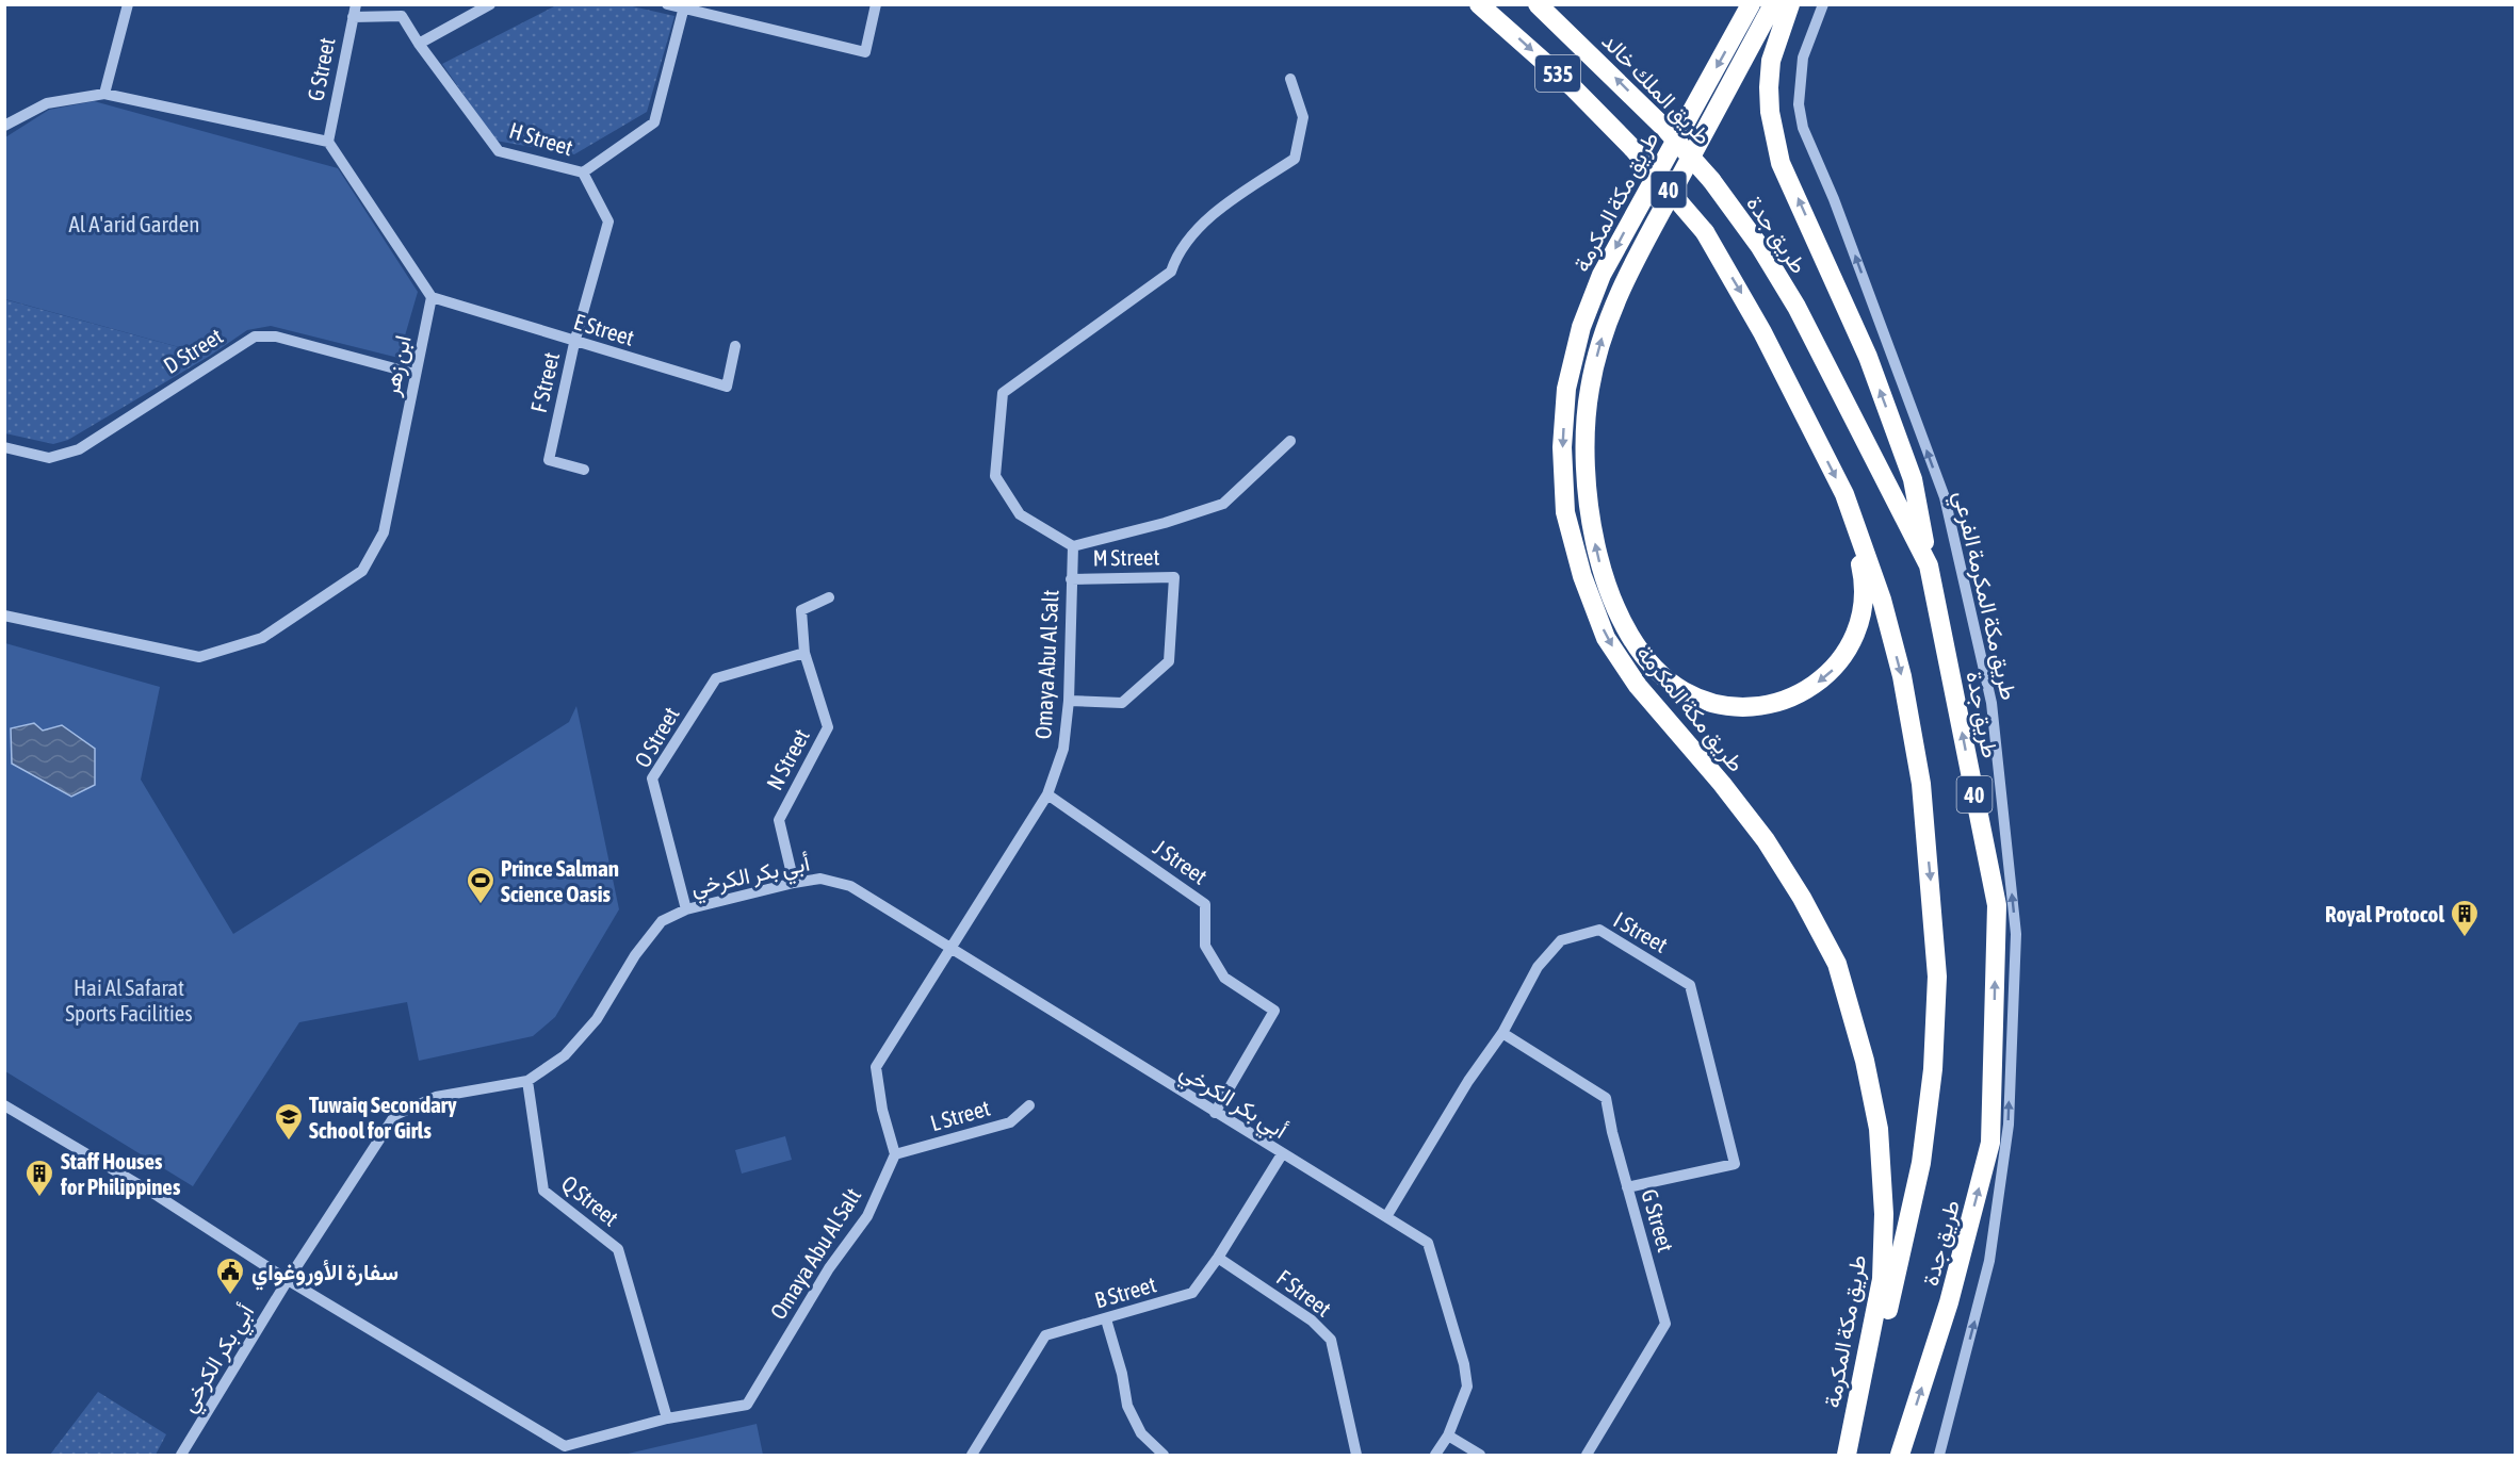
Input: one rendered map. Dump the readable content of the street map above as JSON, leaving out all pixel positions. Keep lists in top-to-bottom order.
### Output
{
  "streets": {
    "highway": [
      "535",
      "طريق الملك خالد",
      "40",
      "طريق مكة المكرمة",
      "طريق جدة"
    ],
    "street": [
      "G Street",
      "H Street",
      "E Street",
      "D Street",
      "ابن زهر",
      "F Street",
      "M Street",
      "طريق مكة المكرمة الفرعي",
      "Omaya Abu Al Salt",
      "O Street",
      "N Street",
      "J Street",
      "أبي بكر الكرخي",
      "I Street",
      "L Street",
      "Q Street",
      "B Street"
    ]
  },
  "crossings": [
    ["G Street", "H Street"],
    ["G Street", "I Street"],
    ["535", "طريق جدة"],
    ["طريق الملك خالد", "طريق جدة"],
    ["H Street", "F Street"],
    ["طريق مكة المكرمة", "طريق جدة"],
    ["E Street", "ابن زهر"],
    ["E Street", "F Street"],
    ["D Street", "ابن زهر"],
    ["F Street", "B Street"],
    ["M Street", "Omaya Abu Al Salt"],
    ["Omaya Abu Al Salt", "J Street"],
    ["Omaya Abu Al Salt", "أبي بكر الكرخي"],
    ["Omaya Abu Al Salt", "L Street"],
    ["Omaya Abu Al Salt", "Q Street"],
    ["O Street", "N Street"],
    ["O Street", "أبي بكر الكرخي"],
    ["N Street", "أبي بكر الكرخي"],
    ["J Street", "أبي بكر الكرخي"],
    ["أبي بكر الكرخي", "I Street"],
    ["أبي بكر الكرخي", "Q Street"],
    ["أبي بكر الكرخي", "B Street"]
  ],
  "one_way": ["طريق مكة المكرمة الفرعي"],
  "parks": ["Al A'arid Garden", "Hai Al Safarat Sports Facilities"],
  "places": {
    "sports": ["Prince Salman Science Oasis"],
    "building": ["Royal Protocol", "Staff Houses for Philippines"],
    "school or university": ["Tuwaiq Secondary School for Girls"],
    "public building": ["سفارة الأوروغواي"]
  }
}
